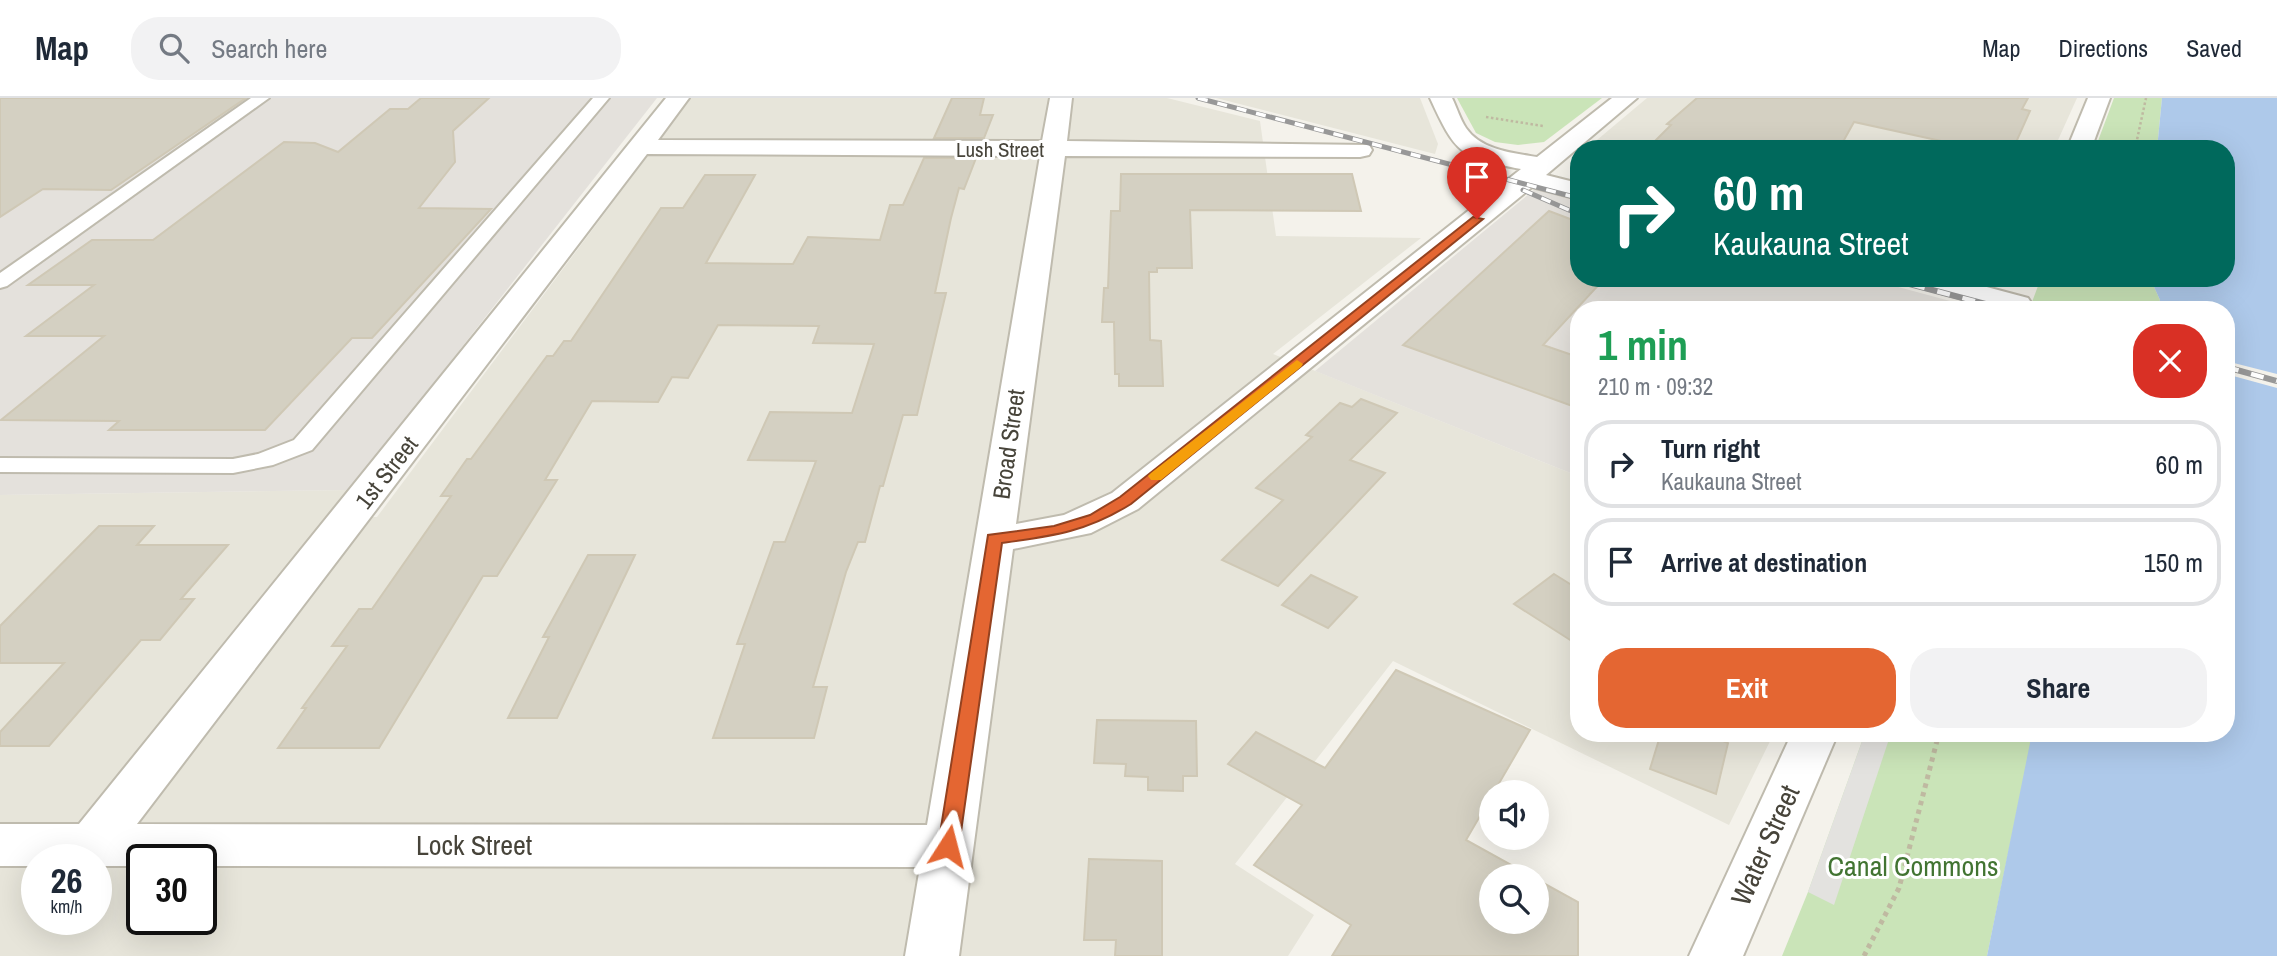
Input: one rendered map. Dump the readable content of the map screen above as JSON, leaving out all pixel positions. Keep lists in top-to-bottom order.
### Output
{
  "streets": {
    "street": [
      "Lush Street",
      "Broad Street",
      "1st Street",
      "Lock Street",
      "Water Street"
    ]
  },
  "crossings": [
    ["Lush Street", "Broad Street"],
    ["Lush Street", "1st Street"],
    ["Broad Street", "Lock Street"]
  ],
  "parks": ["Canal Commons"],
  "page": {
    "header": "Map",
    "search": "Search here",
    "nav": ["Map", "Directions", "Saved"],
    "turn": ["60 m", "Kaukauna Street"],
    "heading": ["1 min", "210 m · 09:32"],
    "list": [
      {
        "name": "Turn right",
        "note": "Kaukauna Street",
        "value": "60 m"
      },
      {
        "name": "Arrive at destination",
        "value": "150 m"
      }
    ],
    "buttons": ["Exit", "Share"],
    "speed": "26 km/h",
    "limit": "30"
  }
}
